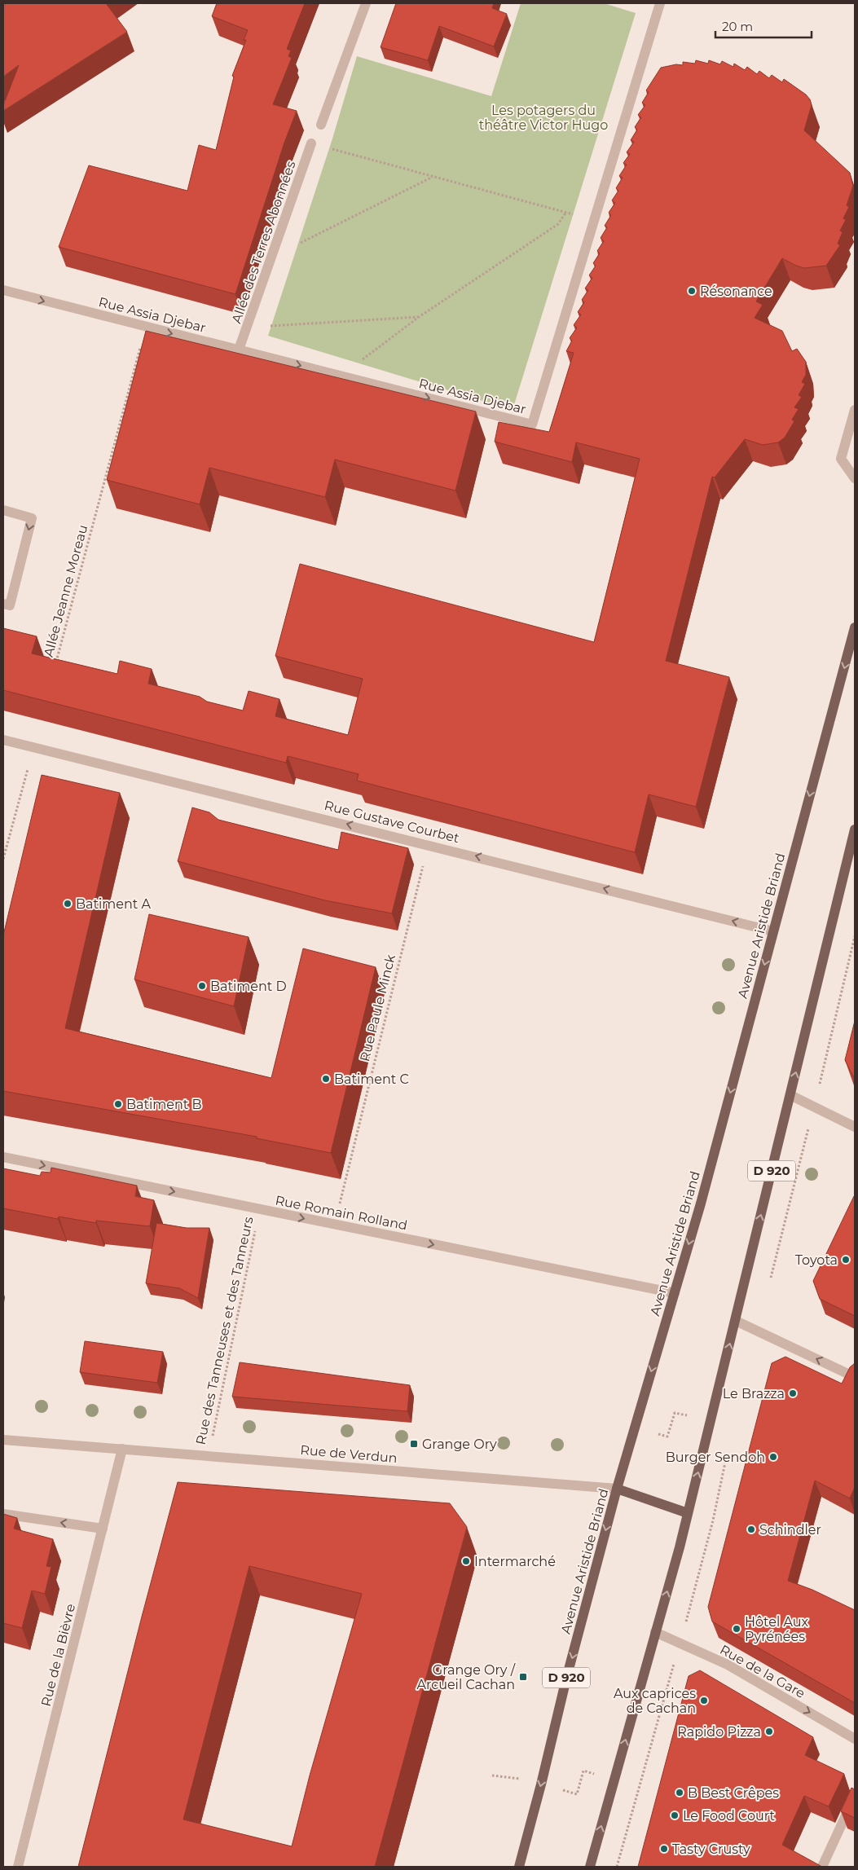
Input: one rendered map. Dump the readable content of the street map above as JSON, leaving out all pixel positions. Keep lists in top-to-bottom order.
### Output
{
  "streets": {
    "main road": ["Avenue Aristide Briand", "D 920", "Rue de Verdun"],
    "street": [
      "Allée des Terres Abonnées",
      "Rue Assia Djebar",
      "Rue Gustave Courbet",
      "Rue Romain Rolland",
      "Rue de la Bièvre",
      "Rue de la Gare"
    ],
    "path": ["Allée Jeanne Moreau", "Rue Paule Minck", "Rue des Tanneuses et des Tanneurs"]
  },
  "crossings": [
    ["Allée des Terres Abonnées", "Rue Assia Djebar"],
    ["Rue Assia Djebar", "Allée Jeanne Moreau"],
    ["Rue Gustave Courbet", "Avenue Aristide Briand"],
    ["Rue Gustave Courbet", "Rue Paule Minck"],
    ["Avenue Aristide Briand", "Rue Romain Rolland"],
    ["Avenue Aristide Briand", "Rue de Verdun"],
    ["Rue Paule Minck", "Rue Romain Rolland"],
    ["D 920", "Rue de Verdun"],
    ["D 920", "Rue de la Gare"],
    ["Rue Romain Rolland", "Rue des Tanneuses et des Tanneurs"],
    ["Rue des Tanneuses et des Tanneurs", "Rue de Verdun"],
    ["Rue de Verdun", "Rue de la Bièvre"]
  ],
  "one_way": ["Rue Gustave Courbet", "Rue Romain Rolland", "Rue de la Gare"],
  "parks": ["Les potagers du théâtre Victor Hugo"],
  "places": {
    "other": [
      "Résonance",
      "Batiment A",
      "Batiment D",
      "Batiment C",
      "Batiment B",
      "Toyota",
      "Le Brazza",
      "Burger Sendoh",
      "Schindler",
      "Intermarché",
      "Hôtel Aux Pyrénées",
      "Aux caprices de Cachan",
      "Rapido Pizza",
      "B Best Crêpes",
      "Le Food Court",
      "Tasty Crusty"
    ],
    "transit": ["Grange Ory", "Grange Ory / Arcueil Cachan"]
  },
  "scale_bar": "20 m"
}
